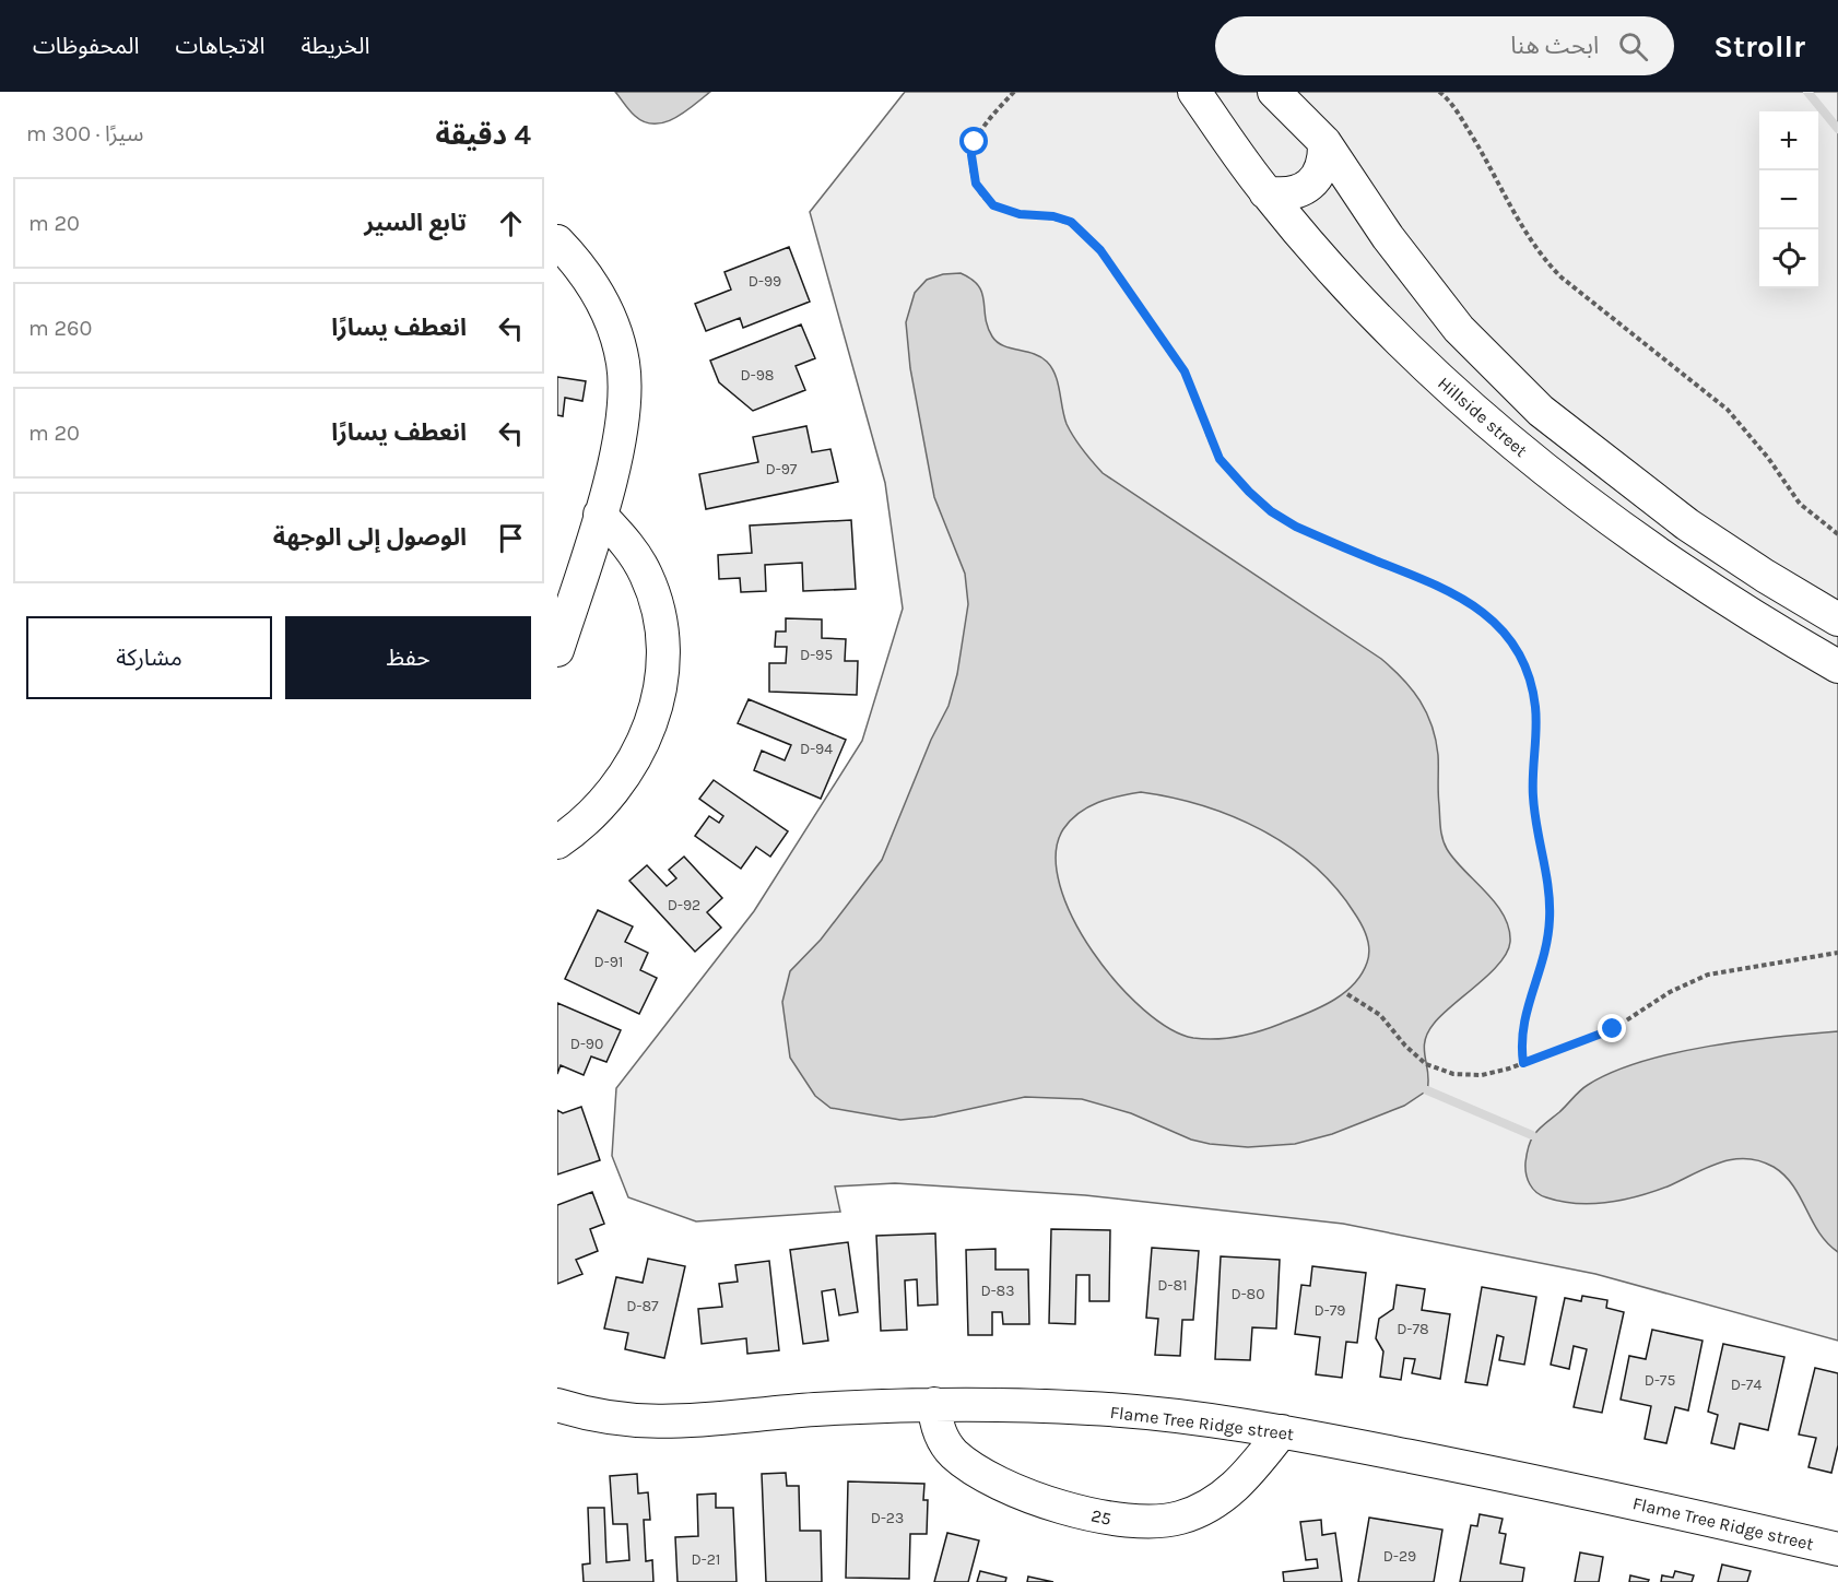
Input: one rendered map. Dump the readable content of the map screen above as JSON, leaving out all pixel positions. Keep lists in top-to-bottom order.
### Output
{
  "streets": {
    "street": ["Hillside street", "Flame Tree Ridge street", "25"]
  },
  "crossings": [
    ["Flame Tree Ridge street", "25"]
  ],
  "house_numbers": [
    "D-99",
    "D-98",
    "D-97",
    "D-95",
    "D-94",
    "D-92",
    "D-91",
    "D-90",
    "D-81",
    "D-83",
    "D-80",
    "D-87",
    "D-79",
    "D-78",
    "D-75",
    "D-74",
    "D-23",
    "D-29",
    "D-21"
  ],
  "page": {
    "header": "Strollr",
    "search": "ابحث هنا",
    "nav": ["الخريطة", "الاتجاهات", "المحفوظات"],
    "heading": ["4 دقيقة", "سيرًا · 300 m"],
    "map_buttons": ["+", "−"],
    "list": [
      ["تابع السير", "20 m"],
      ["انعطف يسارًا", "260 m"],
      ["انعطف يسارًا", "20 m"],
      "الوصول إلى الوجهة"
    ],
    "buttons": ["حفظ", "مشاركة"]
  }
}
